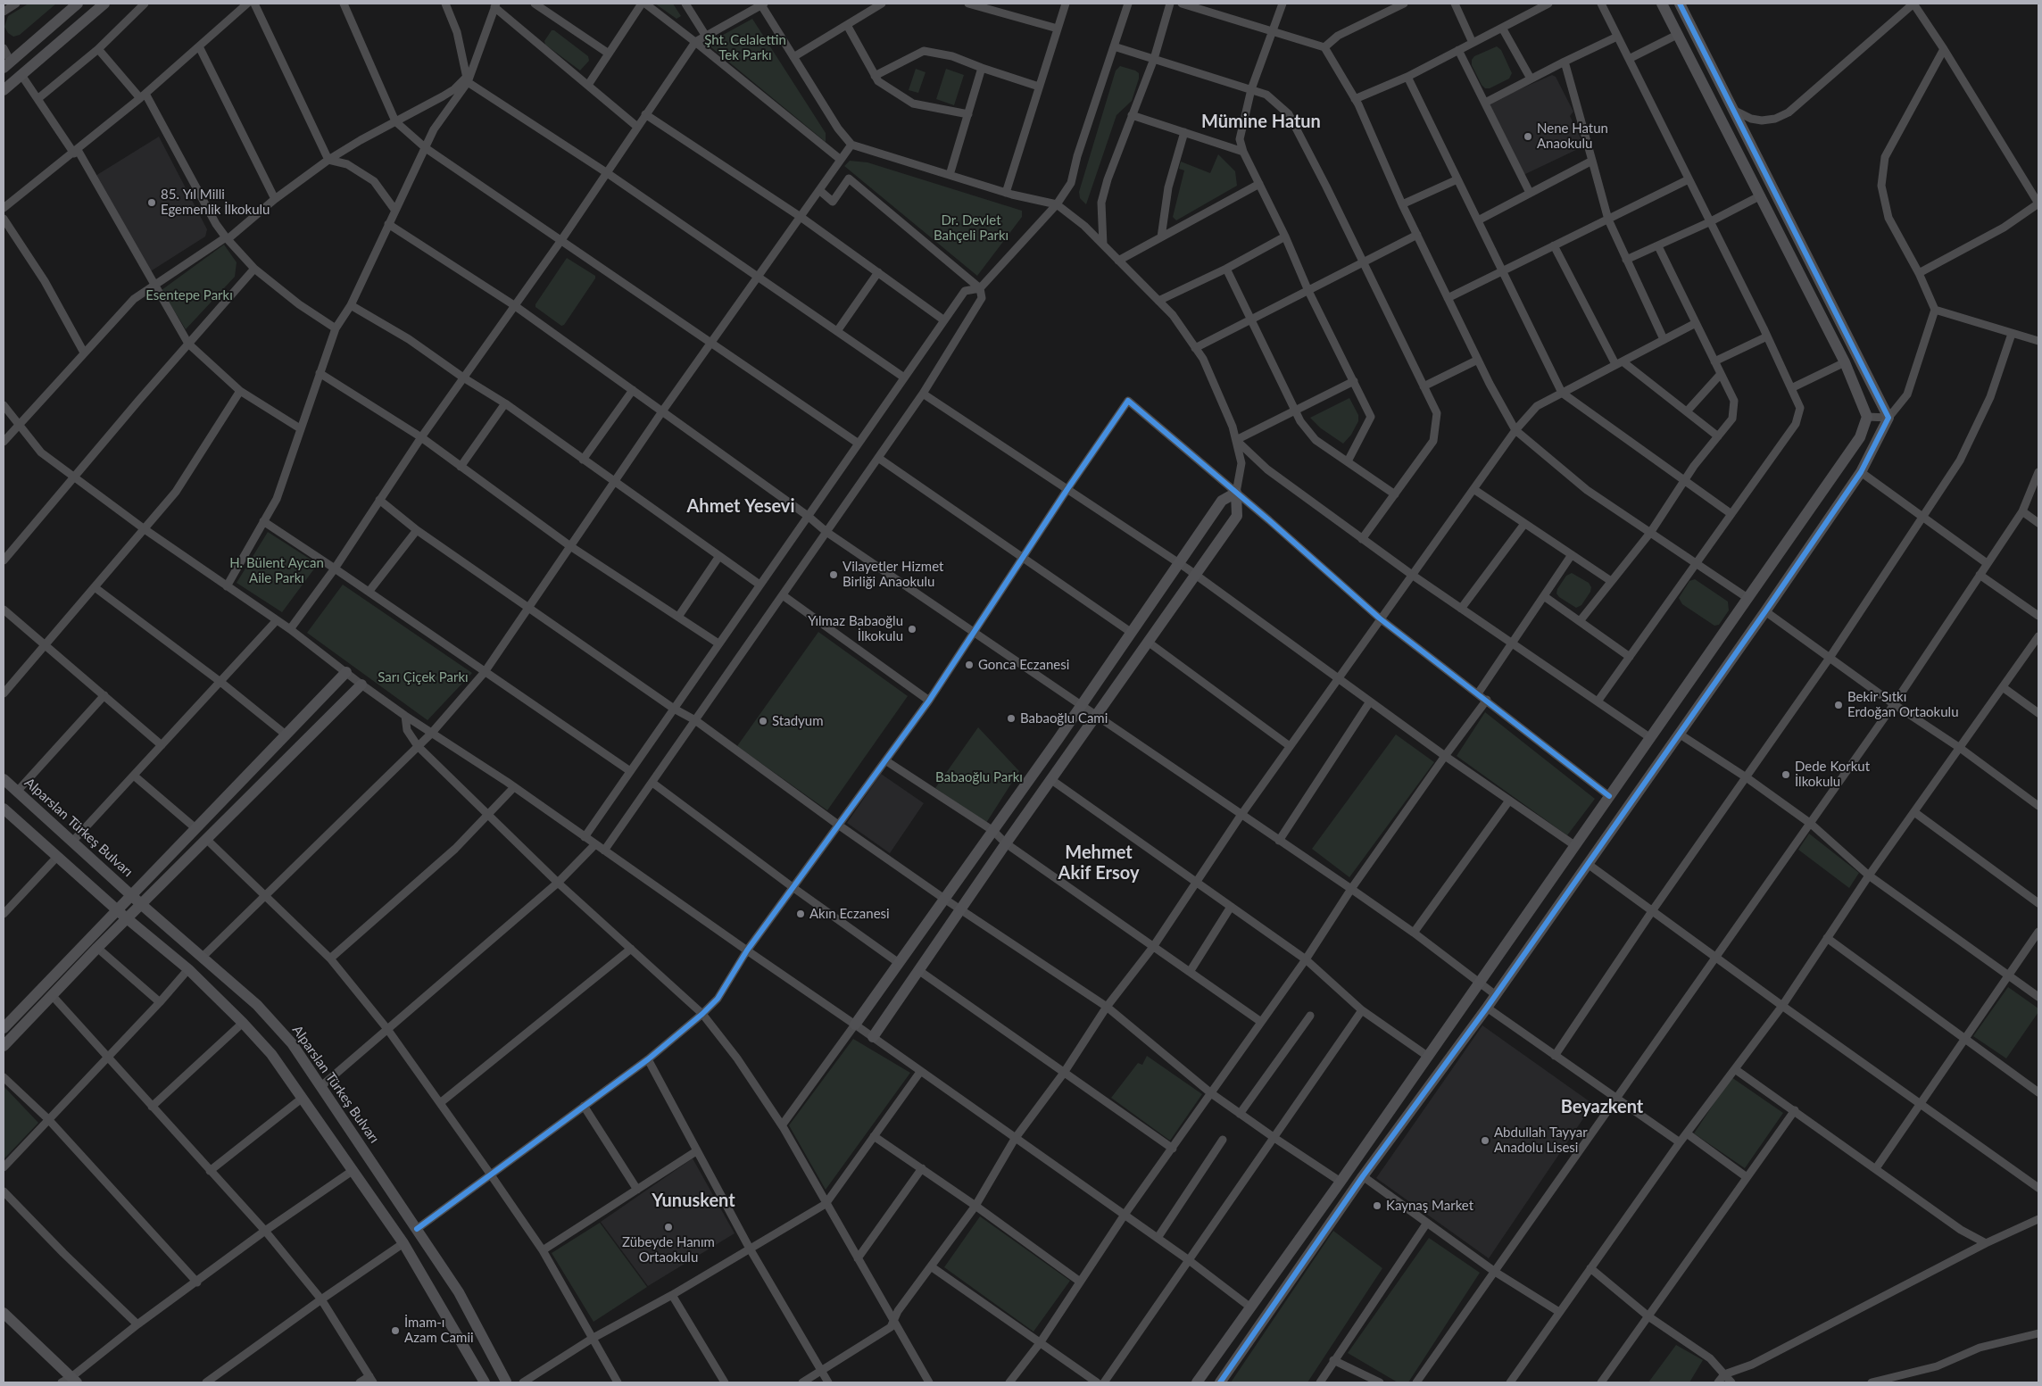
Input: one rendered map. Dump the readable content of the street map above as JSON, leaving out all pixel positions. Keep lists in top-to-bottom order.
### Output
{
  "streets": {
    "street": ["Alparslan Türkeş Bulvarı"]
  },
  "districts": [
    "Mümine Hatun",
    "Ahmet Yesevi",
    "Mehmet Akif Ersoy",
    "Beyazkent",
    "Yunuskent"
  ],
  "parks": [
    "Şht. Celalettin Tek Parkı",
    "Dr. Devlet Bahçeli Parkı",
    "Esentepe Parkı",
    "H. Bülent Aycan Aile Parkı",
    "Sarı Çiçek Parkı",
    "Babaoğlu Parkı"
  ],
  "places": [
    "Nene Hatun Anaokulu",
    "85. Yıl Milli Egemenlik İlkokulu",
    "Vilayetler Hizmet Birliği Anaokulu",
    "Yılmaz Babaoğlu İlkokulu",
    "Gonca Eczanesi",
    "Bekir Sıtkı Erdoğan Ortaokulu",
    "Babaoğlu Cami",
    "Stadyum",
    "Dede Korkut İlkokulu",
    "Akın Eczanesi",
    "Abdullah Tayyar Anadolu Lisesi",
    "Kaynaş Market",
    "Zübeyde Hanım Ortaokulu",
    "İmam-ı Azam Camii"
  ]
}
